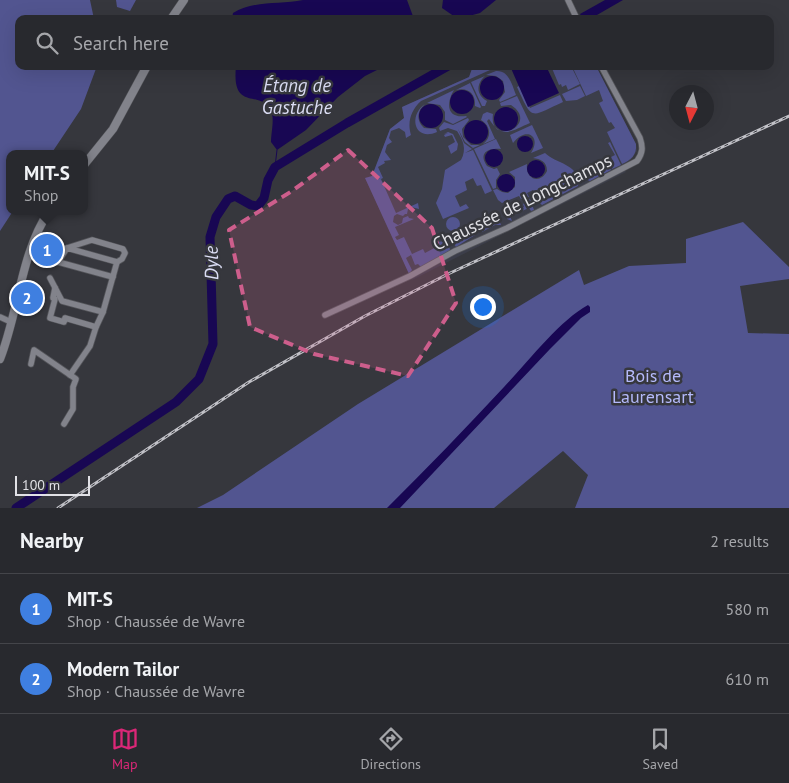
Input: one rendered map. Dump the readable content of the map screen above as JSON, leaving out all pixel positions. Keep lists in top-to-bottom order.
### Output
{
  "streets": {
    "street": ["Chaussée de Longchamps"]
  },
  "water": ["Étang de Gastuche", "Dyle"],
  "parks": ["Bois de Laurensart"],
  "scale_bar": "100 m",
  "north": "bottom",
  "page": {
    "search": "Search here",
    "popup": ["MIT-S", "Shop"],
    "pins": ["1", "2"],
    "scale": "100 m",
    "heading": ["Nearby", "2 results"],
    "list": [
      {
        "mark": "1",
        "name": "MIT-S",
        "note": "Shop · Chaussée de Wavre",
        "value": "580 m"
      },
      {
        "mark": "2",
        "name": "Modern Tailor",
        "note": "Shop · Chaussée de Wavre",
        "value": "610 m"
      }
    ],
    "nav": ["Map", "Directions", "Saved"]
  }
}
